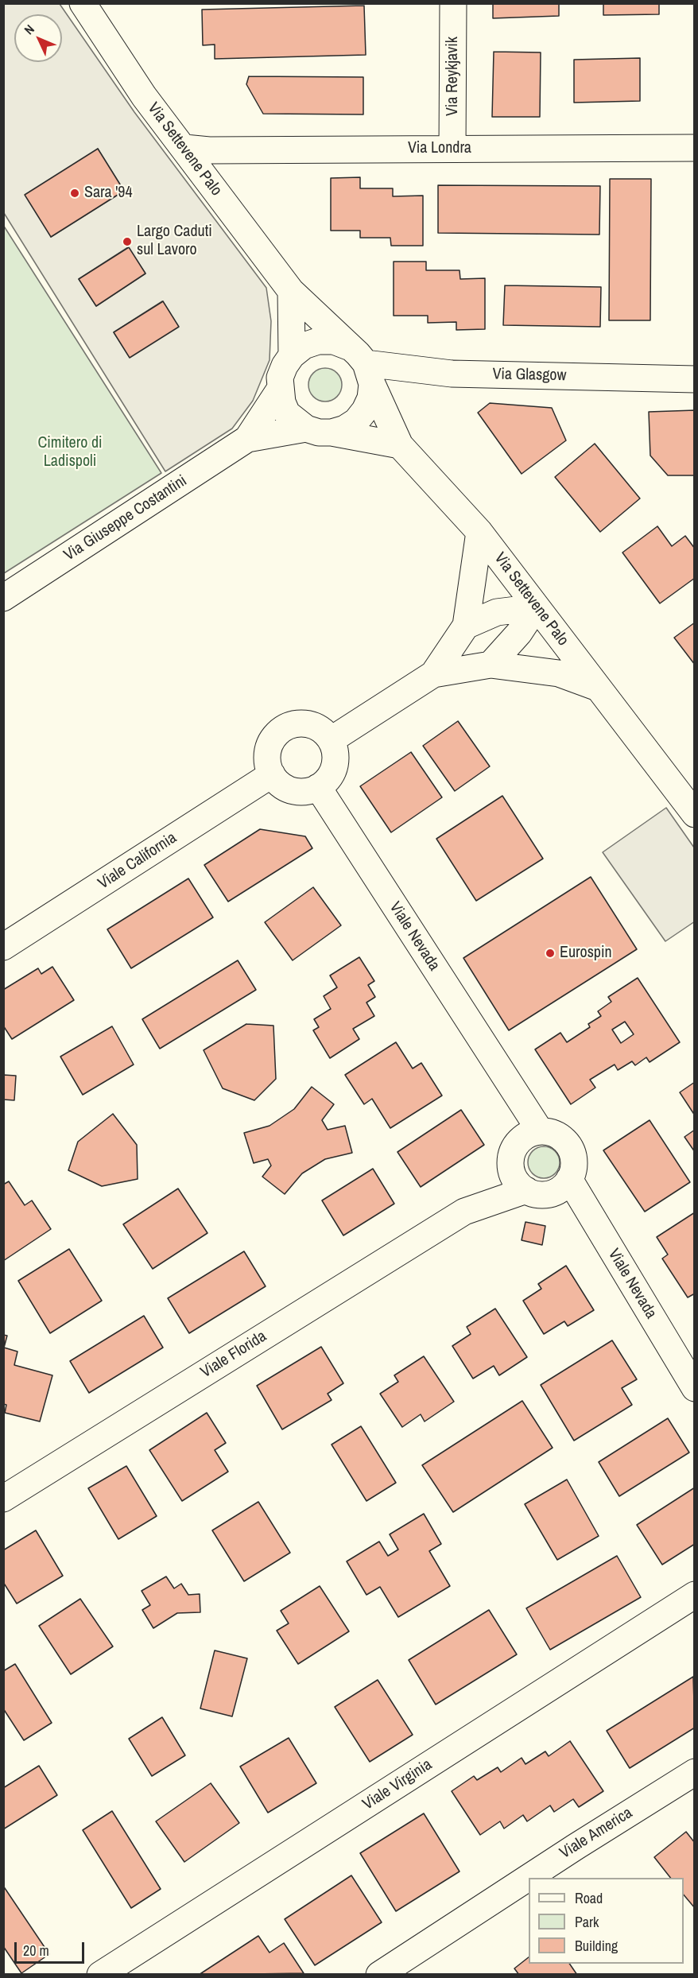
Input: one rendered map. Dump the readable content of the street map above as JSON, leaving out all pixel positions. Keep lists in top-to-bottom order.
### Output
{
  "streets": {
    "street": [
      "Via Reykjavik",
      "Via Londra",
      "Via Settevene Palo",
      "Via Glasgow",
      "Via Giuseppe Costantini",
      "Viale California",
      "Viale Nevada",
      "Viale Florida",
      "Viale Virginia",
      "Viale America"
    ]
  },
  "crossings": [
    ["Via Reykjavik", "Via Londra"],
    ["Via Londra", "Via Settevene Palo"],
    ["Via Settevene Palo", "Via Glasgow"],
    ["Viale California", "Viale Nevada"],
    ["Viale Nevada", "Viale Florida"]
  ],
  "parks": ["Cimitero di Ladispoli"],
  "places": ["Sara '94", "Largo Caduti sul Lavoro", "Eurospin"],
  "legend": ["Road", "Park", "Building"],
  "scale_bar": "20 m",
  "north": "top left"
}
